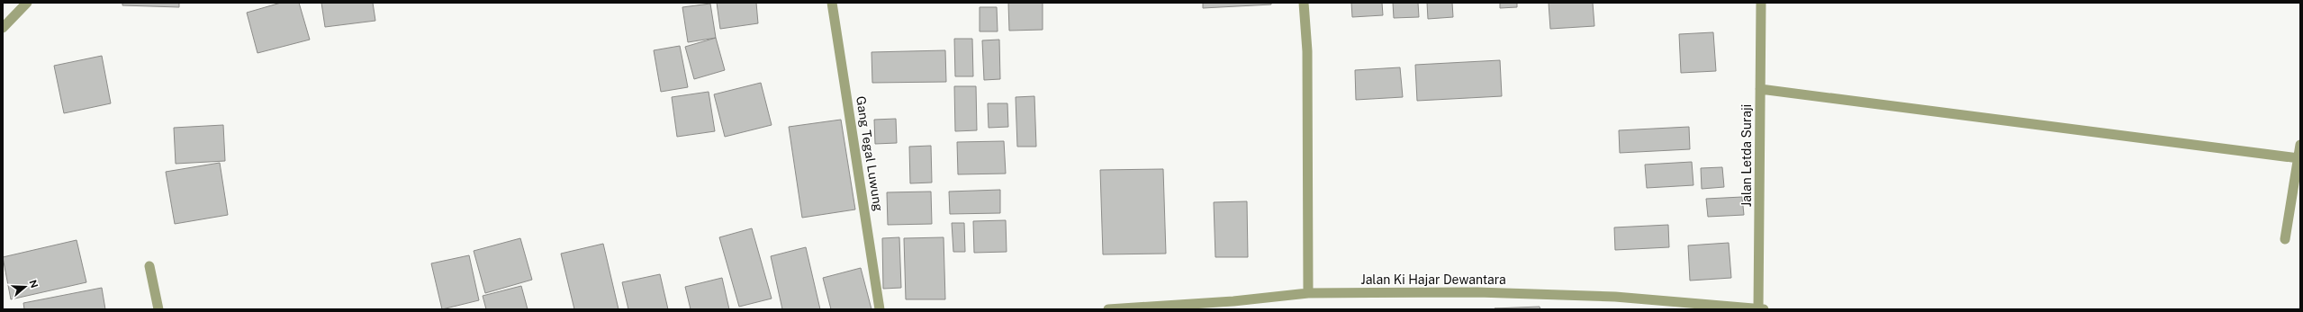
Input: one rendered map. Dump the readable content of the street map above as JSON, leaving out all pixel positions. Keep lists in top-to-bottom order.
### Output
{
  "streets": {
    "street": ["Gang Tegal Luwung", "Jalan Letda Suraji", "Jalan Ki Hajar Dewantara"]
  },
  "crossings": [
    ["Jalan Letda Suraji", "Jalan Ki Hajar Dewantara"]
  ],
  "north": "right"
}
